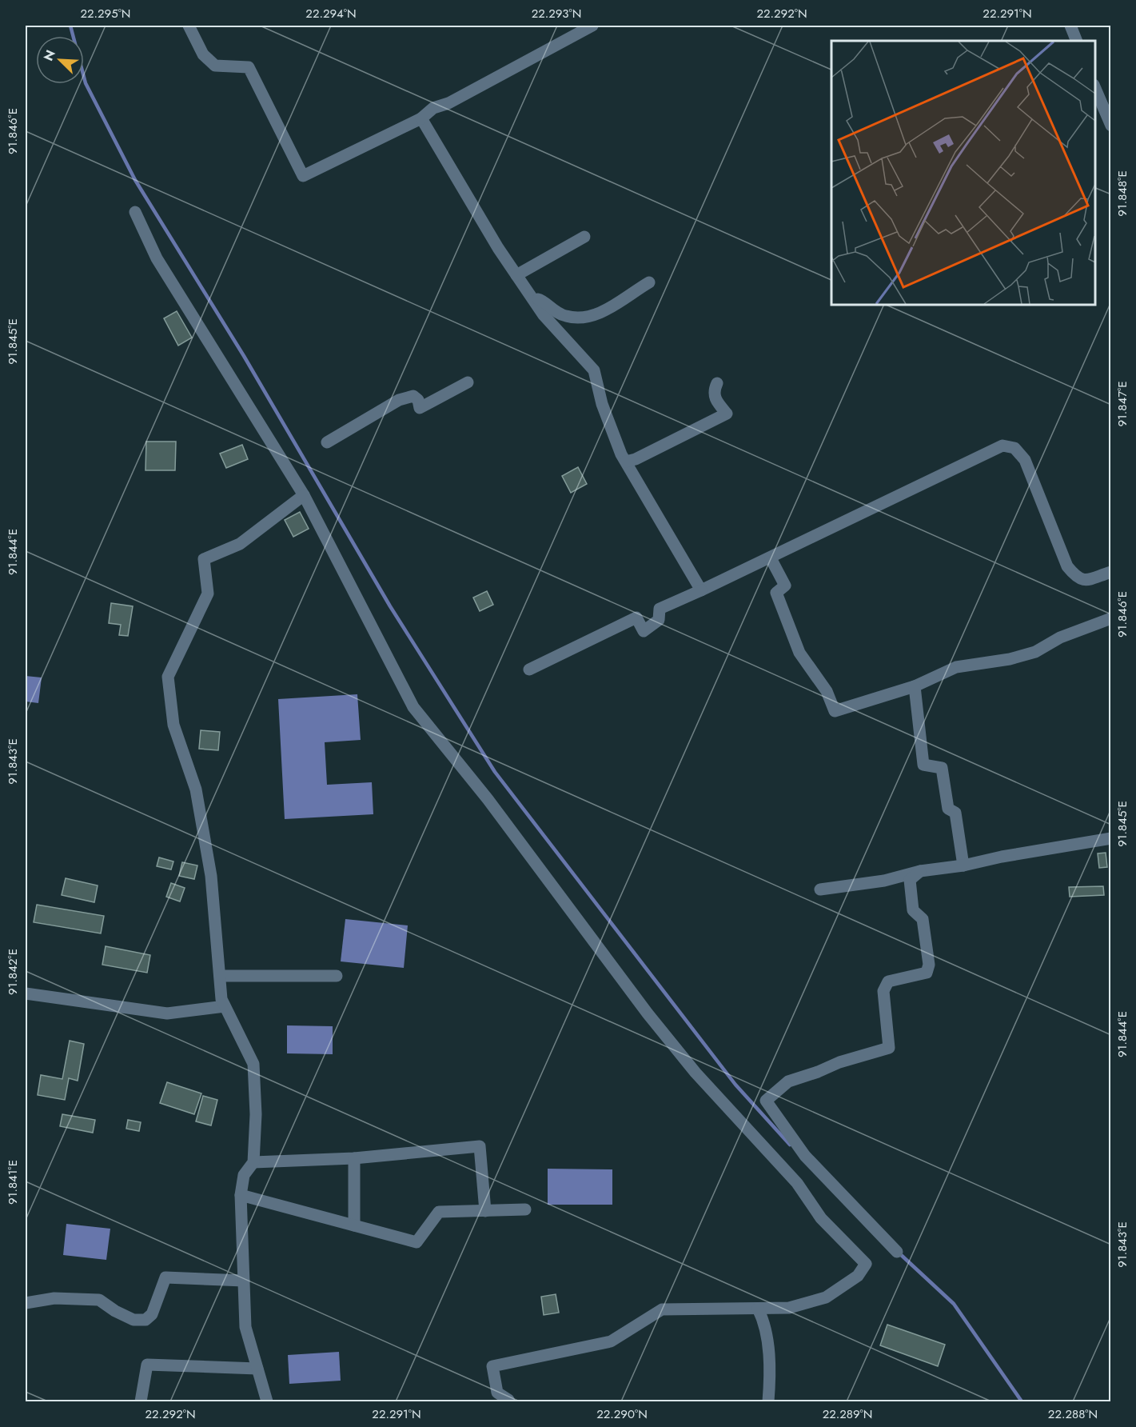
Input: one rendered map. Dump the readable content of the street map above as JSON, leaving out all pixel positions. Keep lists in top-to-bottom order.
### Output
{
  "north": "top left",
  "coordinates": [
    "22.295°N",
    "22.294°N",
    "22.293°N",
    "22.292°N",
    "22.291°N",
    "91.846°E",
    "91.848°E",
    "91.845°E",
    "91.847°E",
    "91.844°E",
    "91.843°E",
    "91.842°E",
    "91.841°E",
    "22.290°N",
    "22.289°N",
    "22.288°N"
  ]
}
